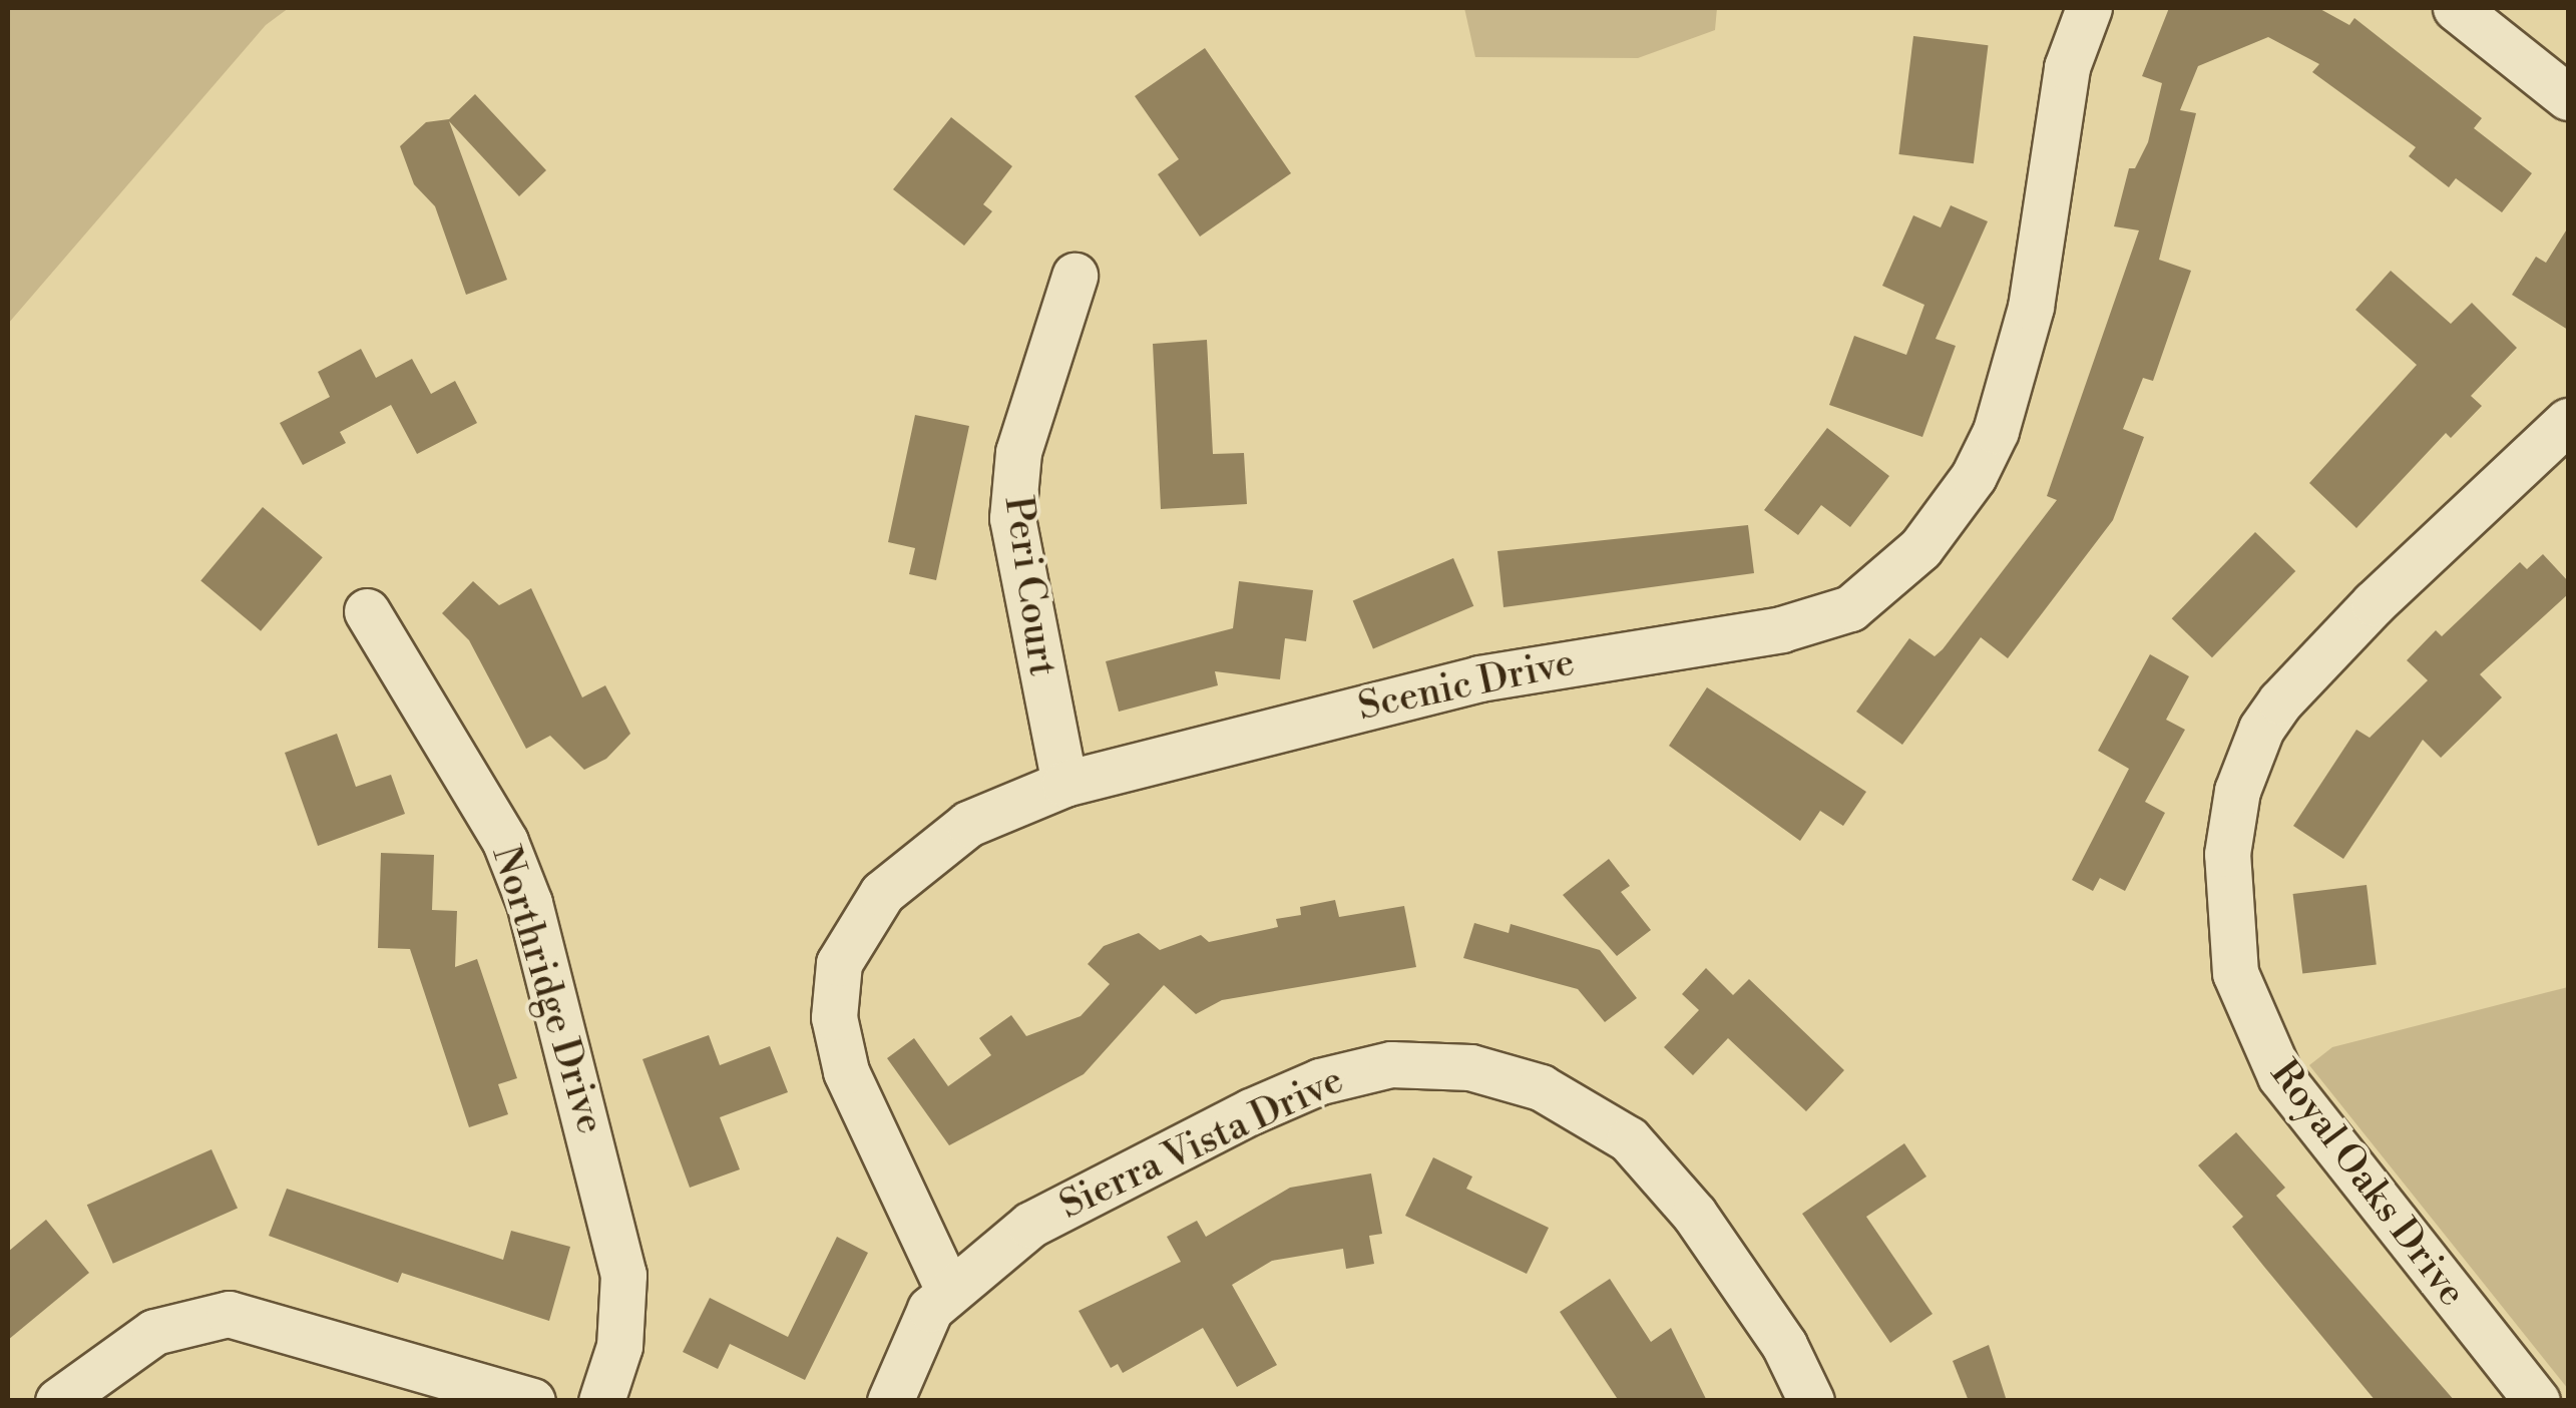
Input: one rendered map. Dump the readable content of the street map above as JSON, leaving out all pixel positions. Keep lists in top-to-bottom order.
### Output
{
  "streets": {
    "street": [
      "Peri Court",
      "Scenic Drive",
      "Northridge Drive",
      "Sierra Vista Drive",
      "Royal Oaks Drive"
    ]
  },
  "crossings": [
    ["Peri Court", "Scenic Drive"],
    ["Scenic Drive", "Sierra Vista Drive"]
  ]
}
